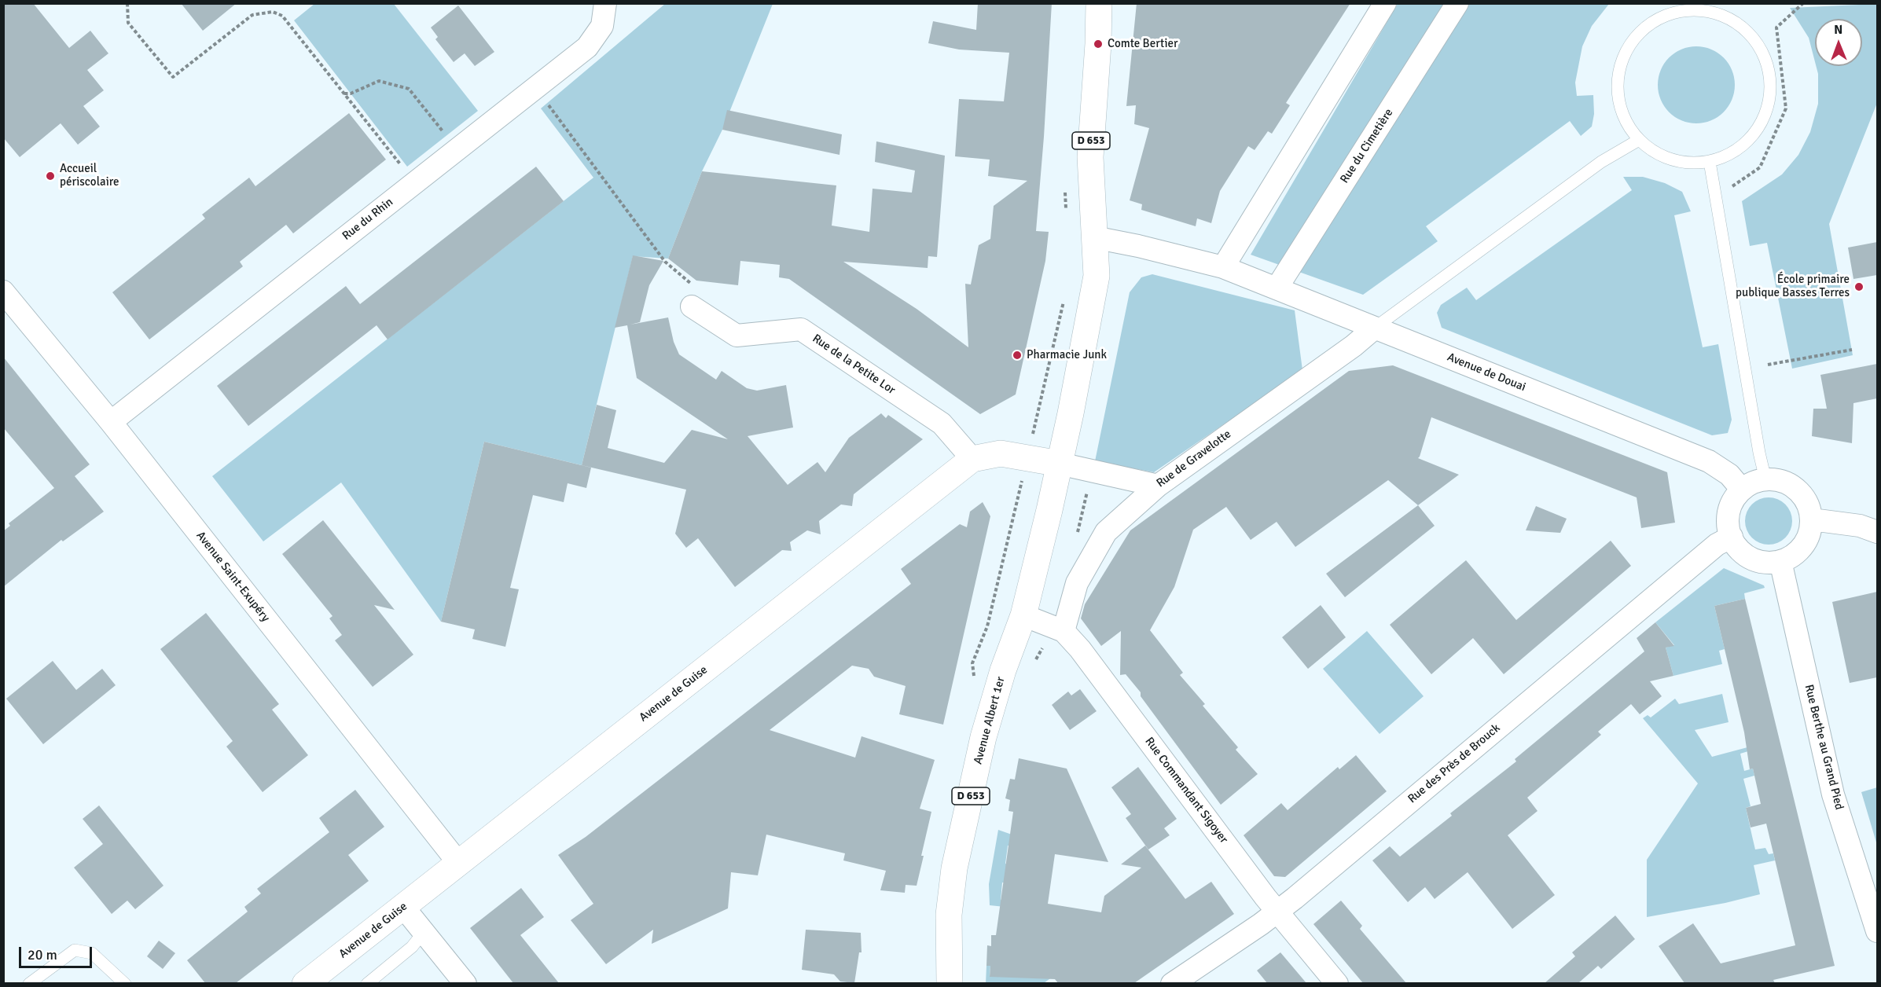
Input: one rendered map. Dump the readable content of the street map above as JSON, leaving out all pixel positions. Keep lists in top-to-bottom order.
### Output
{
  "streets": {
    "main road": ["D 653", "Avenue de Guise", "Avenue Albert 1er"],
    "street": [
      "Rue du Cimetière",
      "Rue du Rhin",
      "Rue de la Petite Lor",
      "Avenue de Douai",
      "Rue de Gravelotte",
      "Avenue Saint-Exupéry",
      "Rue Berthe au Grand Pied",
      "Rue des Près de Brouck",
      "Rue Commandant Sigoyer"
    ]
  },
  "crossings": [
    ["D 653", "Avenue de Douai"],
    ["D 653", "Avenue de Guise"],
    ["D 653", "Avenue Albert 1er"],
    ["Rue du Cimetière", "Avenue de Douai"],
    ["Rue du Rhin", "Avenue Saint-Exupéry"],
    ["Rue de la Petite Lor", "Avenue de Guise"],
    ["Avenue de Douai", "Rue de Gravelotte"],
    ["Avenue de Douai", "Rue Berthe au Grand Pied"],
    ["Avenue de Douai", "Rue des Près de Brouck"],
    ["Rue de Gravelotte", "Rue Commandant Sigoyer"],
    ["Avenue Saint-Exupéry", "Avenue de Guise"],
    ["Avenue de Guise", "Avenue Albert 1er"],
    ["Avenue Albert 1er", "Rue Commandant Sigoyer"],
    ["Rue Berthe au Grand Pied", "Rue des Près de Brouck"],
    ["Rue des Près de Brouck", "Rue Commandant Sigoyer"]
  ],
  "places": [
    "Comte Bertier",
    "Accueil périscolaire",
    "École primaire publique Basses Terres",
    "Pharmacie Junk"
  ],
  "scale_bar": "20 m",
  "north": "top"
}
